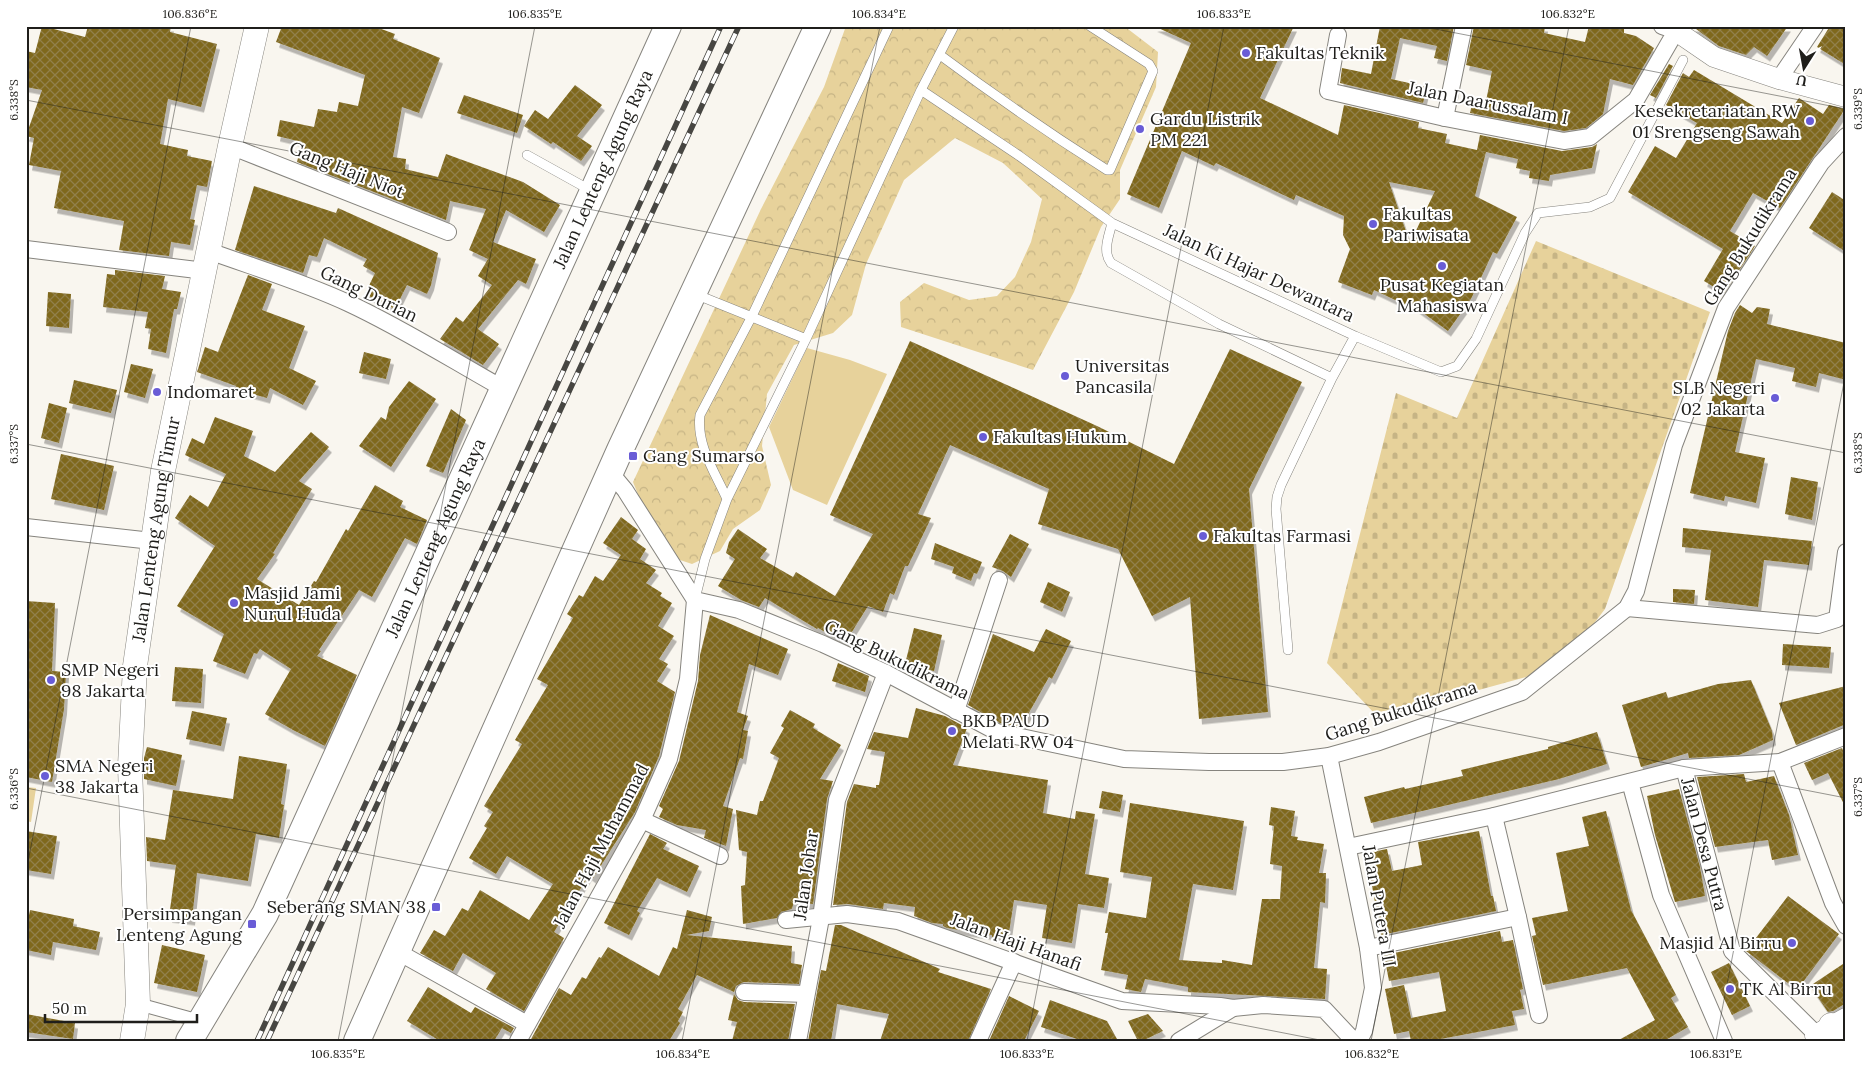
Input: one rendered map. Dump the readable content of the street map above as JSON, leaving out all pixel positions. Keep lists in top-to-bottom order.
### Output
{
  "streets": {
    "main road": ["Jalan Lenteng Agung Raya", "Jalan Lenteng Agung Timur"],
    "street": [
      "Jalan Daarussalam I",
      "Gang Haji Niot",
      "Gang Bukudikrama",
      "Gang Durian",
      "Jalan Desa Putra",
      "Jalan Haji Muhammad",
      "Jalan Johar",
      "Jalan Putera III",
      "Jalan Haji Hanafi"
    ],
    "lane": ["Jalan Ki Hajar Dewantara"]
  },
  "crossings": [
    ["Jalan Lenteng Agung Raya", "Gang Durian"],
    ["Gang Haji Niot", "Jalan Lenteng Agung Timur"],
    ["Gang Bukudikrama", "Jalan Haji Muhammad"],
    ["Gang Bukudikrama", "Jalan Johar"],
    ["Gang Bukudikrama", "Jalan Putera III"],
    ["Gang Durian", "Jalan Lenteng Agung Timur"],
    ["Jalan Desa Putra", "Jalan Putera III"],
    ["Jalan Johar", "Jalan Haji Hanafi"]
  ],
  "places": {
    "other": [
      "Fakultas Teknik",
      "Kesekretariatan RW 01 Srengseng Sawah",
      "Gardu Listrik PM 221",
      "Fakultas Pariwisata",
      "Pusat Kegiatan Mahasiswa",
      "Universitas Pancasila",
      "Indomaret",
      "SLB Negeri 02 Jakarta",
      "Fakultas Hukum",
      "Fakultas Farmasi",
      "Masjid Jami Nurul Huda",
      "SMP Negeri 98 Jakarta",
      "BKB PAUD Melati RW 04",
      "SMA Negeri 38 Jakarta",
      "Masjid Al Birru",
      "TK Al Birru"
    ],
    "transit": ["Gang Sumarso", "Seberang SMAN 38", "Persimpangan Lenteng Agung"]
  },
  "scale_bar": "50 m",
  "north": "bottom",
  "coordinates": [
    "106.836°E",
    "106.835°E",
    "106.834°E",
    "106.833°E",
    "106.832°E",
    "6.338°S",
    "6.339°S",
    "6.337°S",
    "6.336°S",
    "106.831°E"
  ]
}
